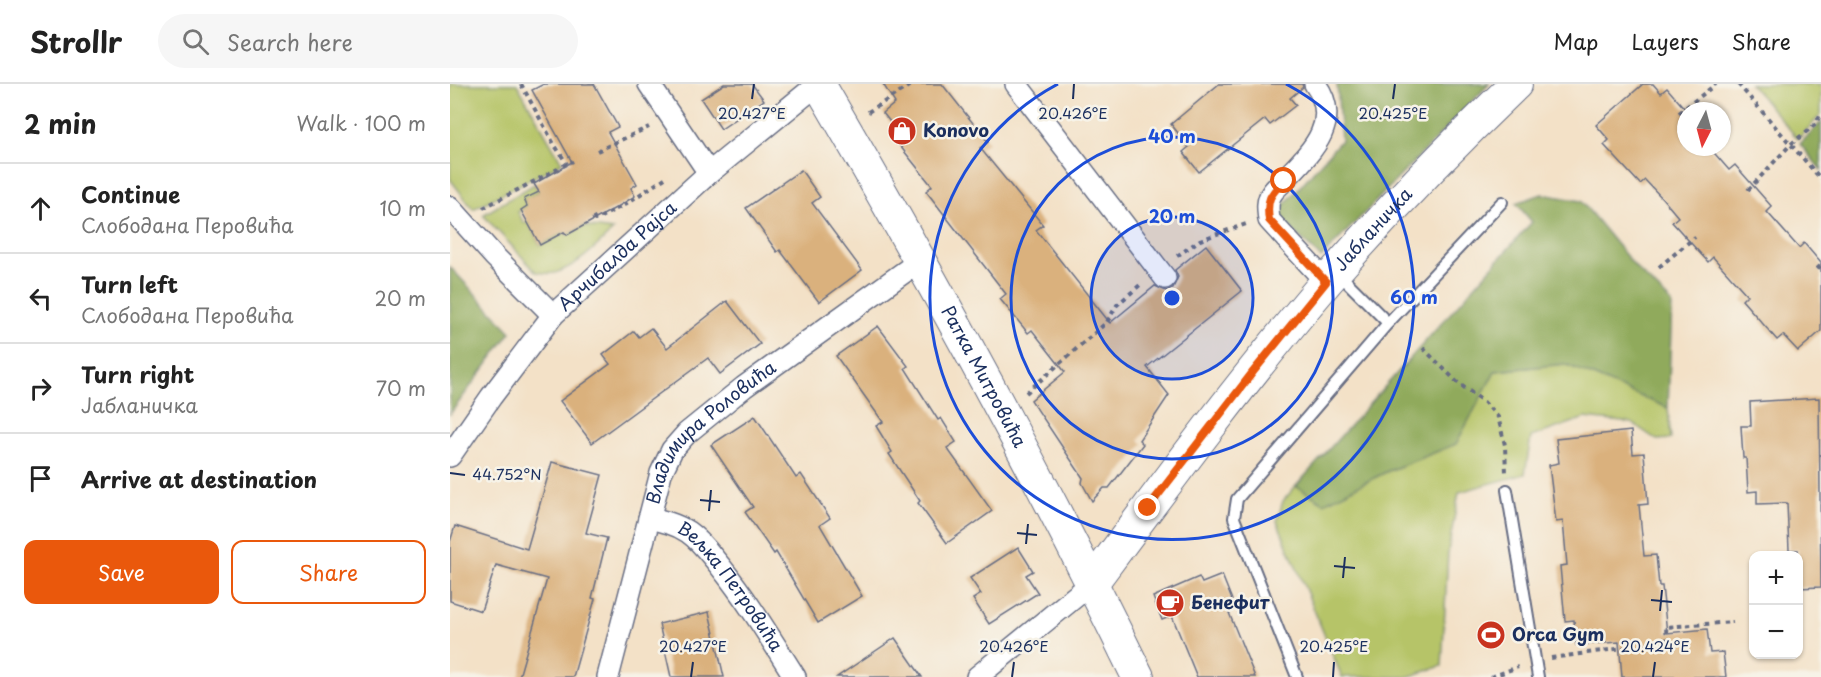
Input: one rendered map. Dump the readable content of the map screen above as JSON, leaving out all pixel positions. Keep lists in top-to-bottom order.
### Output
{
  "streets": {
    "main road": ["Јабланичка", "Ратка Митровића"],
    "street": ["Арчибалда Рајса", "Владимира Роловића", "Вељка Петровића"]
  },
  "crossings": [
    ["Јабланичка", "Ратка Митровића"],
    ["Арчибалда Рајса", "Ратка Митровића"],
    ["Ратка Митровића", "Владимира Роловића"],
    ["Владимира Роловића", "Вељка Петровића"]
  ],
  "places": {
    "shop": ["Konovo"],
    "cafe": ["Бенефит"],
    "sports": ["Orca Gym"]
  },
  "north": "bottom",
  "page": {
    "header": "Strollr",
    "search": "Search here",
    "nav": ["Map", "Layers", "Share"],
    "heading": ["2 min", "Walk · 100 m"],
    "list": [
      ["Continue", "Слободана Перовића", "10 m"],
      ["Turn left", "Слободана Перовића", "20 m"],
      ["Turn right", "Јабланичка", "70 m"],
      "Arrive at destination"
    ],
    "buttons": ["Save", "Share"],
    "map_buttons": ["+", "−"]
  },
  "coordinates": [
    "20.427°E",
    "20.426°E",
    "20.425°E",
    "44.752°N",
    "20.424°E"
  ],
  "rings": ["40 m", "20 m", "60 m"]
}
